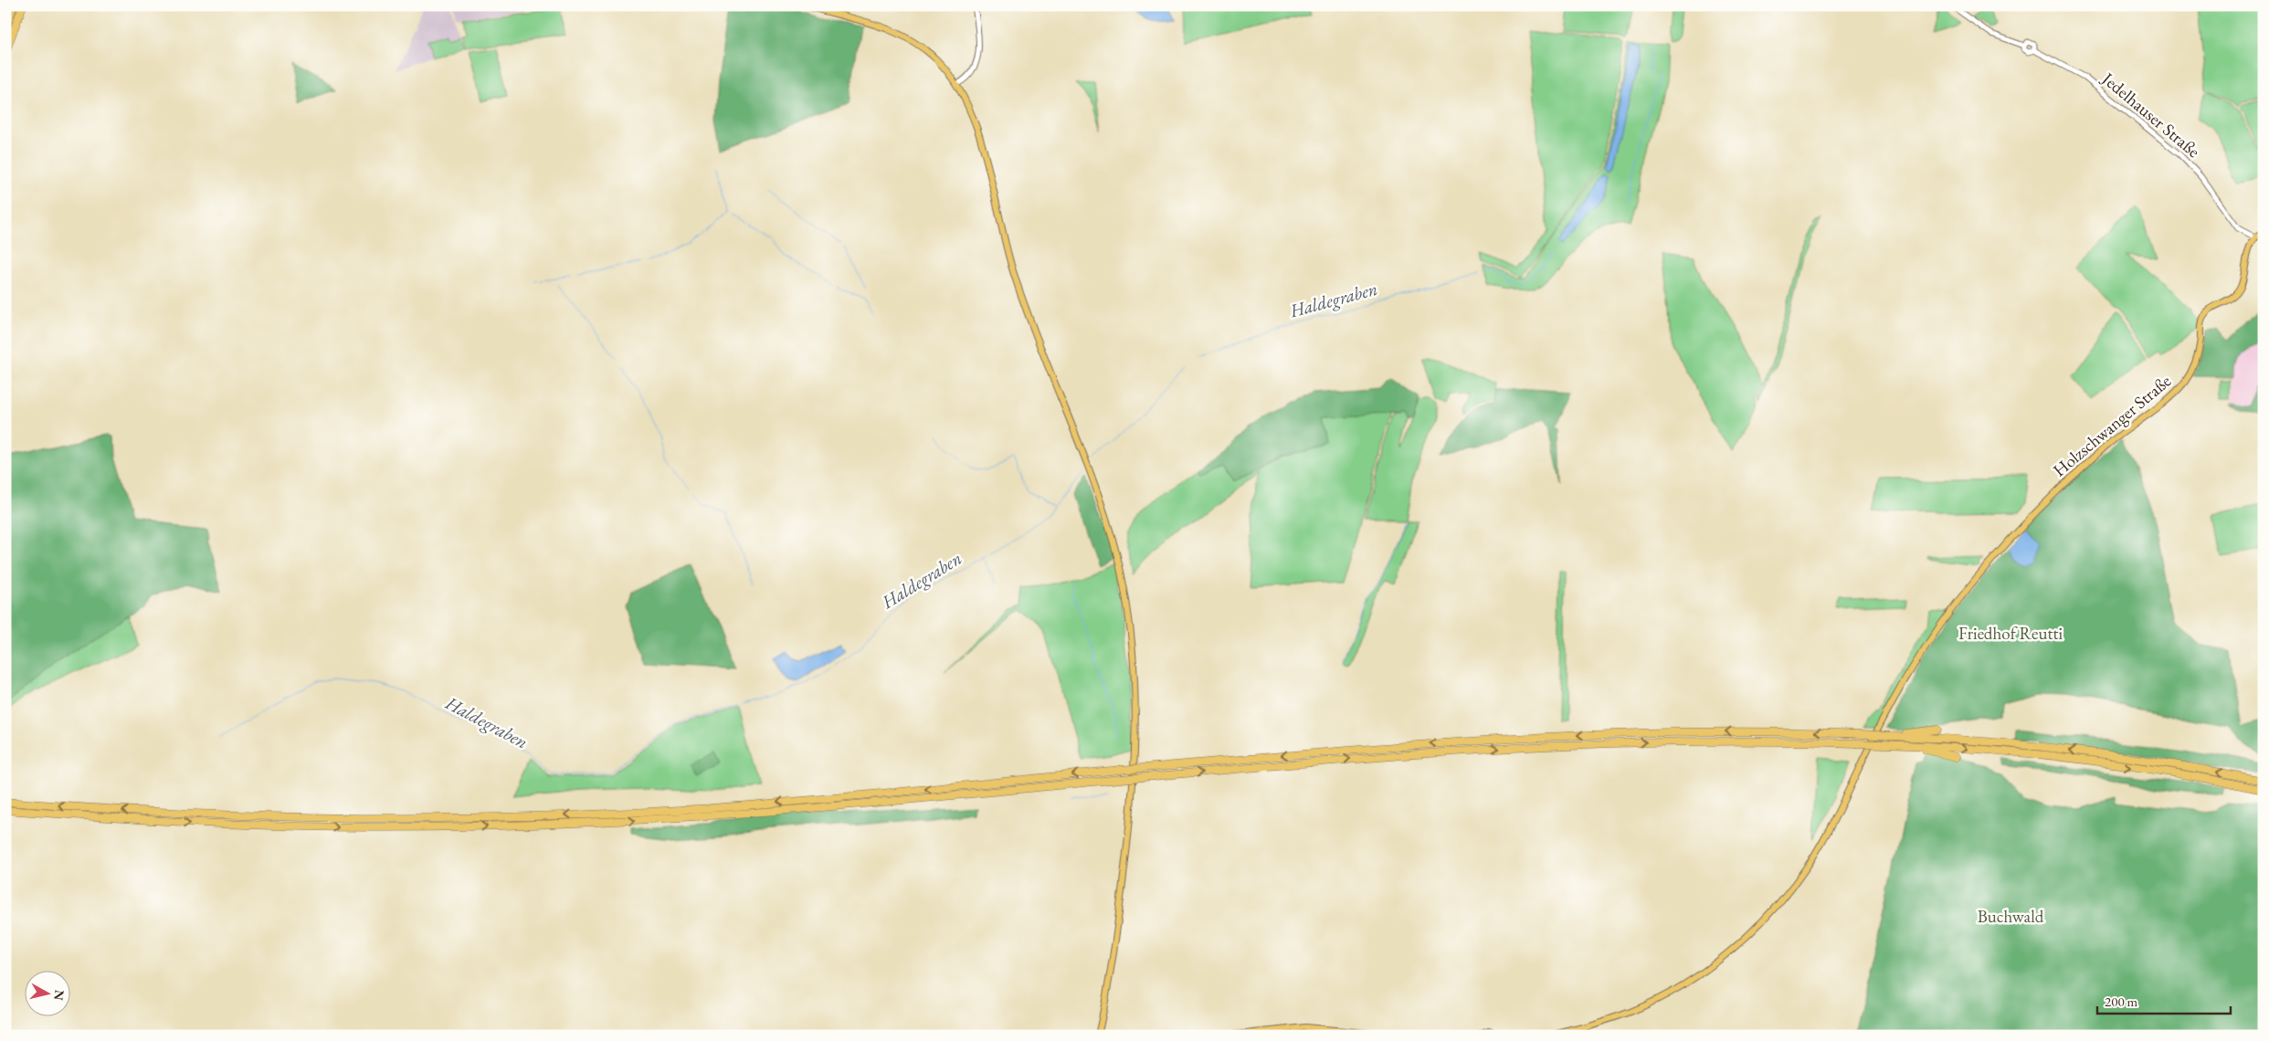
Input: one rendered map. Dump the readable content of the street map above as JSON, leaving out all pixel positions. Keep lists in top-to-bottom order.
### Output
{
  "streets": {
    "main road": ["Holzschwanger Straße"],
    "street": ["Jedelhauser Straße"]
  },
  "crossings": [
    ["Jedelhauser Straße", "Holzschwanger Straße"]
  ],
  "water": ["Haldegraben"],
  "parks": ["Friedhof Reutti", "Buchwald"],
  "scale_bar": "200 m",
  "north": "right"
}
